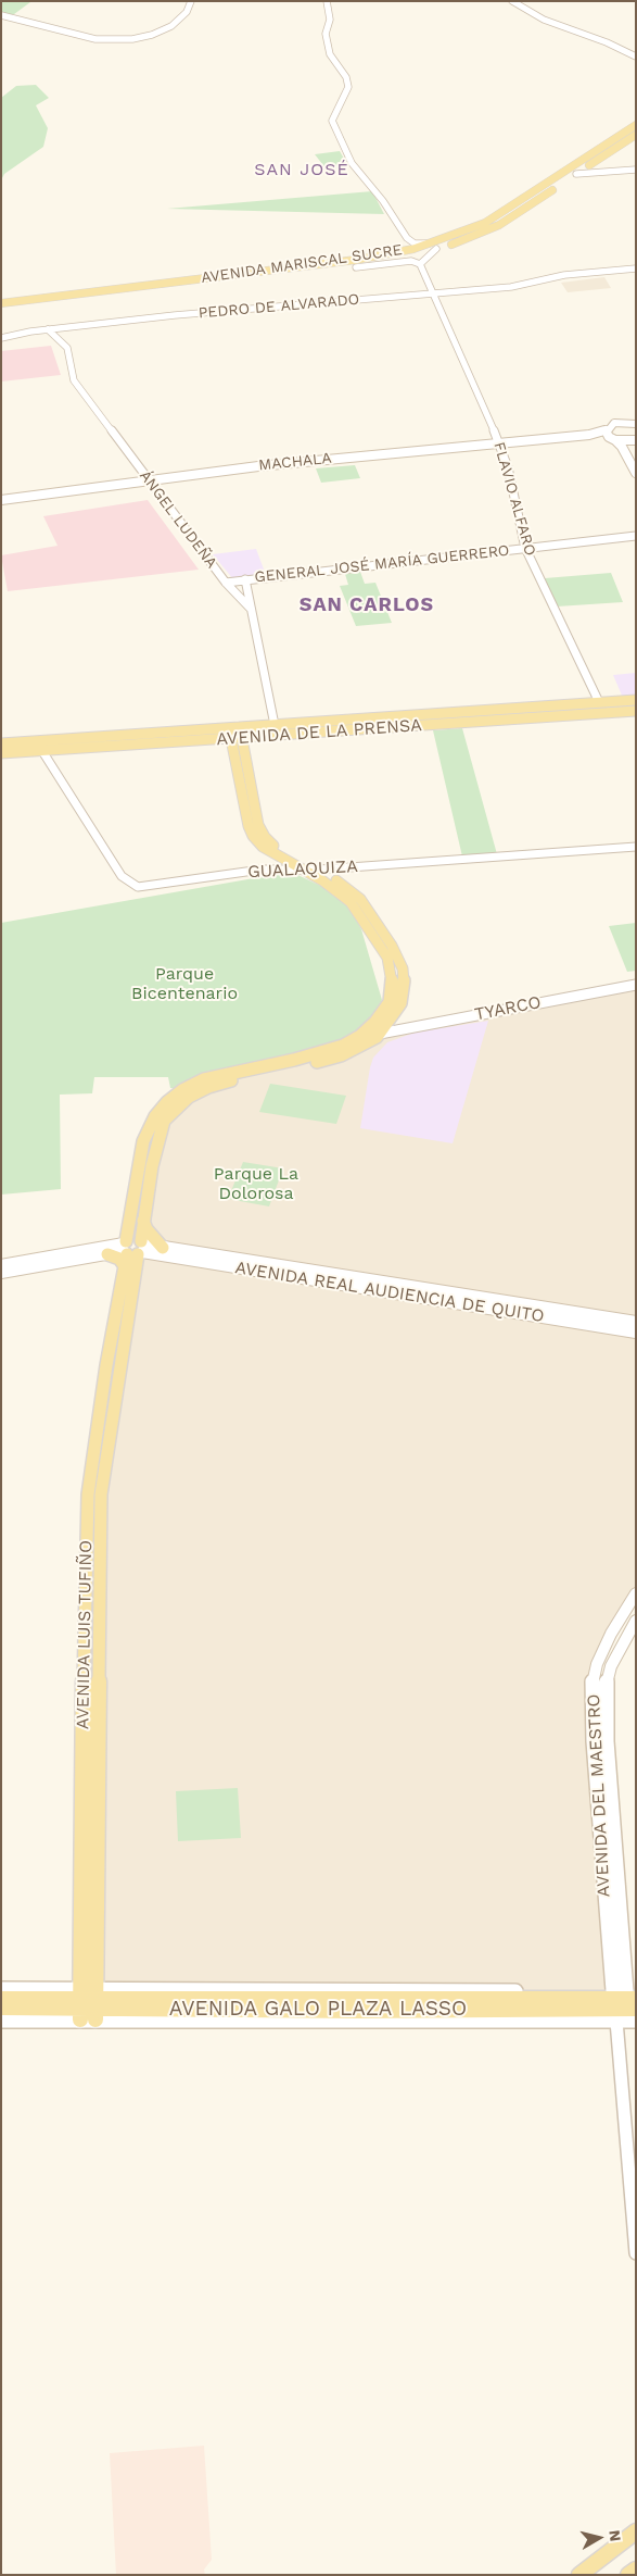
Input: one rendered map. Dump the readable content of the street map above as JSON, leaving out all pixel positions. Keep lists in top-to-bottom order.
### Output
{
  "streets": {
    "main road": [
      "AVENIDA MARISCAL SUCRE",
      "MACHALA",
      "AVENIDA DE LA PRENSA",
      "AVENIDA REAL AUDIENCIA DE QUITO",
      "AVENIDA LUIS TUFIÑO",
      "AVENIDA DEL MAESTRO",
      "AVENIDA GALO PLAZA LASSO"
    ],
    "street": [
      "PEDRO DE ALVARADO",
      "FLAVIO ALFARO",
      "ÁNGEL LUDEÑA",
      "GENERAL JOSÉ MARÍA GUERRERO",
      "GUALAQUIZA",
      "TYARCO"
    ]
  },
  "crossings": [
    ["PEDRO DE ALVARADO", "FLAVIO ALFARO"],
    ["PEDRO DE ALVARADO", "ÁNGEL LUDEÑA"],
    ["MACHALA", "FLAVIO ALFARO"],
    ["MACHALA", "ÁNGEL LUDEÑA"],
    ["FLAVIO ALFARO", "GENERAL JOSÉ MARÍA GUERRERO"],
    ["FLAVIO ALFARO", "AVENIDA DE LA PRENSA"],
    ["ÁNGEL LUDEÑA", "GENERAL JOSÉ MARÍA GUERRERO"],
    ["AVENIDA DE LA PRENSA", "GUALAQUIZA"],
    ["AVENIDA DE LA PRENSA", "AVENIDA LUIS TUFIÑO"],
    ["GUALAQUIZA", "AVENIDA LUIS TUFIÑO"],
    ["TYARCO", "AVENIDA LUIS TUFIÑO"],
    ["AVENIDA REAL AUDIENCIA DE QUITO", "AVENIDA LUIS TUFIÑO"],
    ["AVENIDA LUIS TUFIÑO", "AVENIDA GALO PLAZA LASSO"],
    ["AVENIDA DEL MAESTRO", "AVENIDA GALO PLAZA LASSO"]
  ],
  "districts": ["SAN JOSÉ", "SAN CARLOS"],
  "parks": ["Parque Bicentenario", "Parque La Dolorosa"],
  "north": "right"
}
